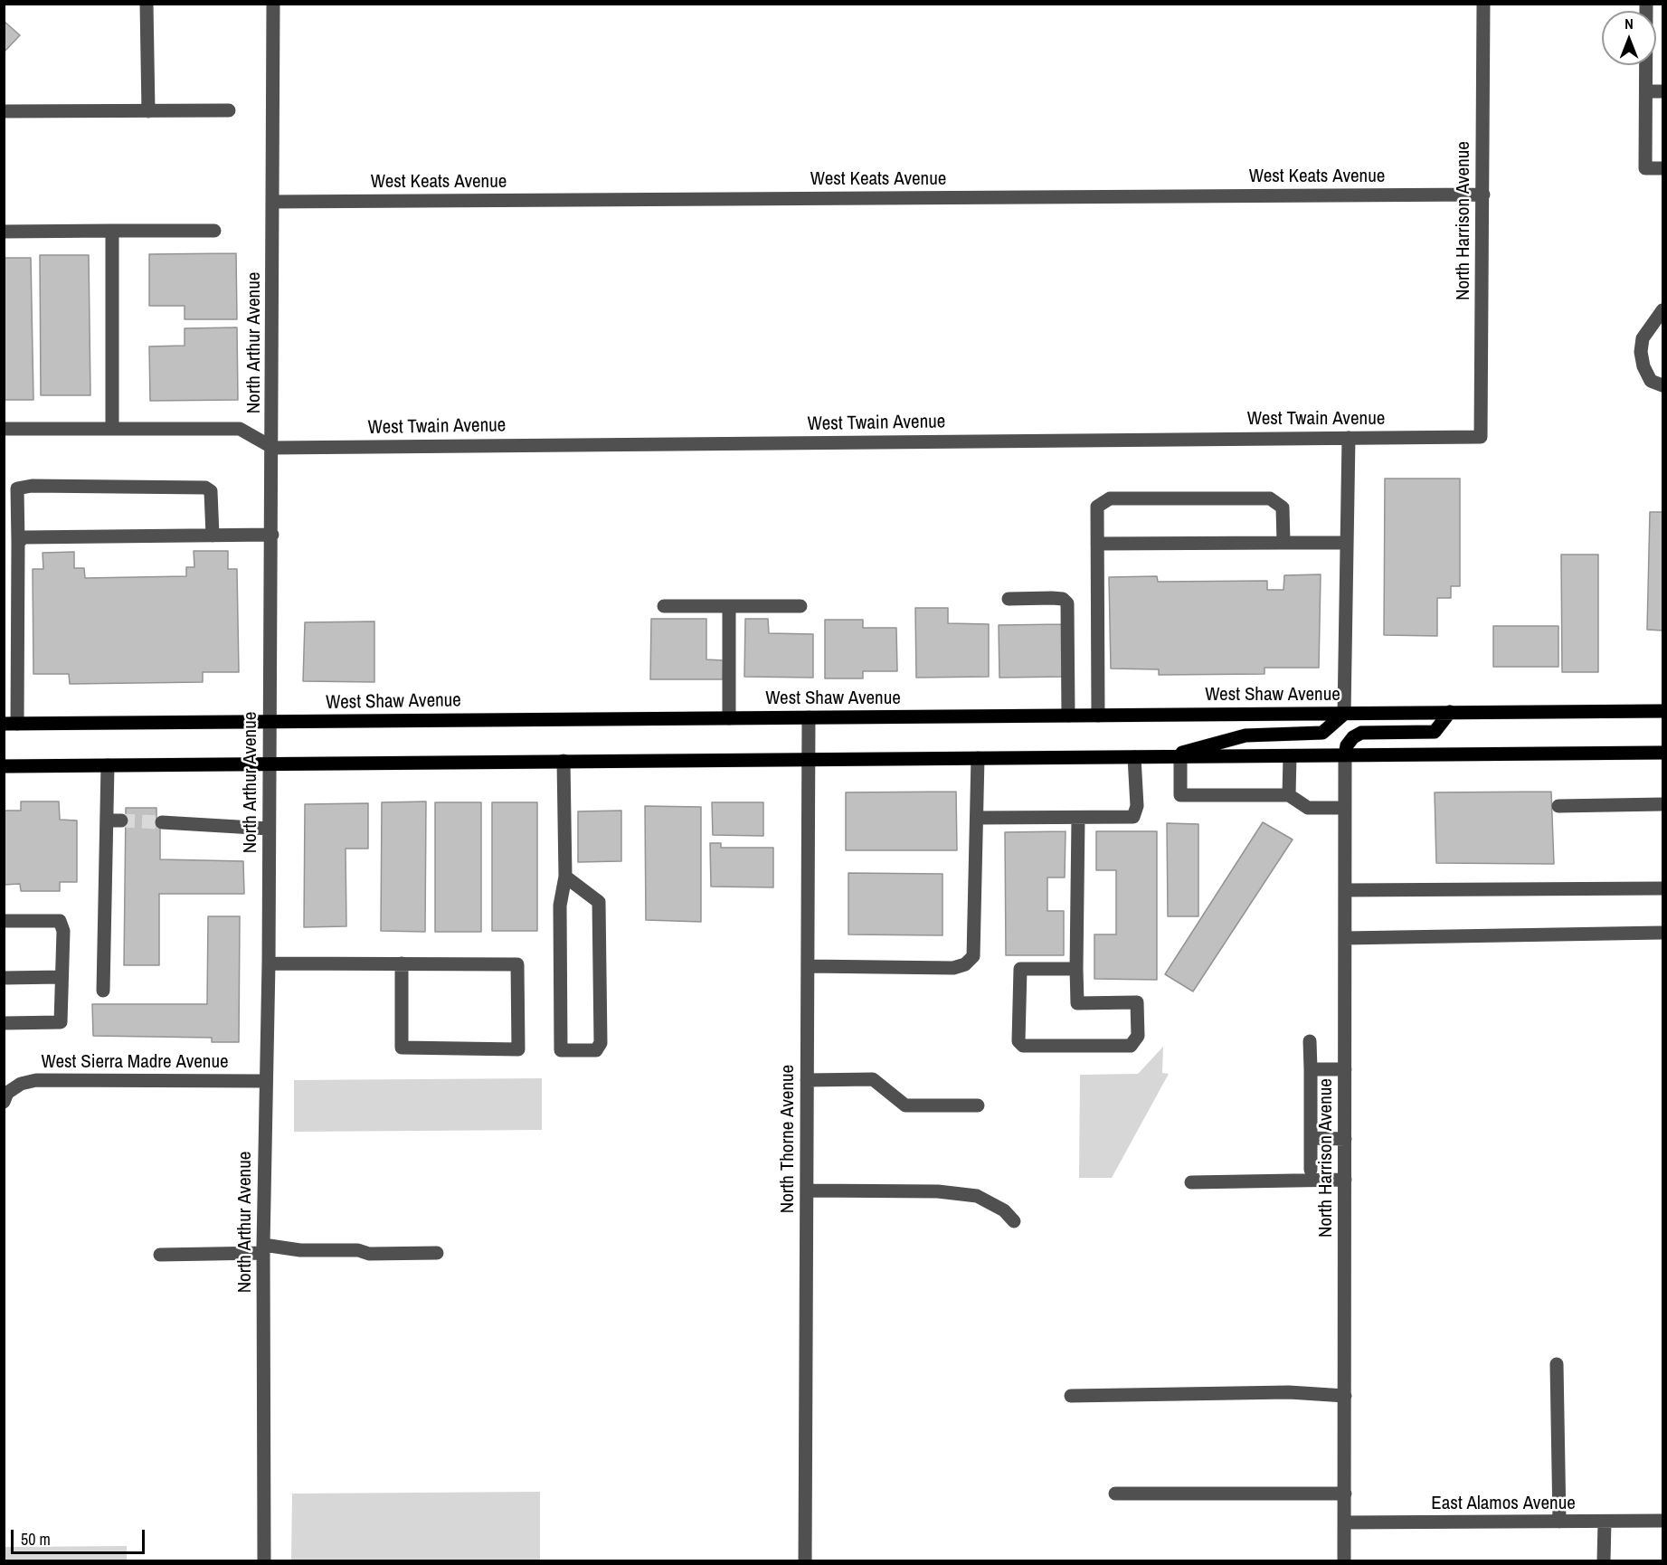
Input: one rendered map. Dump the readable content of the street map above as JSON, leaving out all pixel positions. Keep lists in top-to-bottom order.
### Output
{
  "streets": {
    "main road": ["West Shaw Avenue"],
    "street": [
      "West Keats Avenue",
      "North Harrison Avenue",
      "North Arthur Avenue",
      "West Twain Avenue",
      "West Sierra Madre Avenue",
      "North Thorne Avenue",
      "East Alamos Avenue"
    ]
  },
  "crossings": [
    ["West Keats Avenue", "North Harrison Avenue"],
    ["West Keats Avenue", "North Arthur Avenue"],
    ["North Harrison Avenue", "West Twain Avenue"],
    ["North Harrison Avenue", "East Alamos Avenue"],
    ["North Arthur Avenue", "West Twain Avenue"],
    ["North Arthur Avenue", "West Shaw Avenue"],
    ["North Arthur Avenue", "West Sierra Madre Avenue"],
    ["West Shaw Avenue", "North Thorne Avenue"]
  ],
  "scale_bar": "50 m",
  "north": "top"
}
